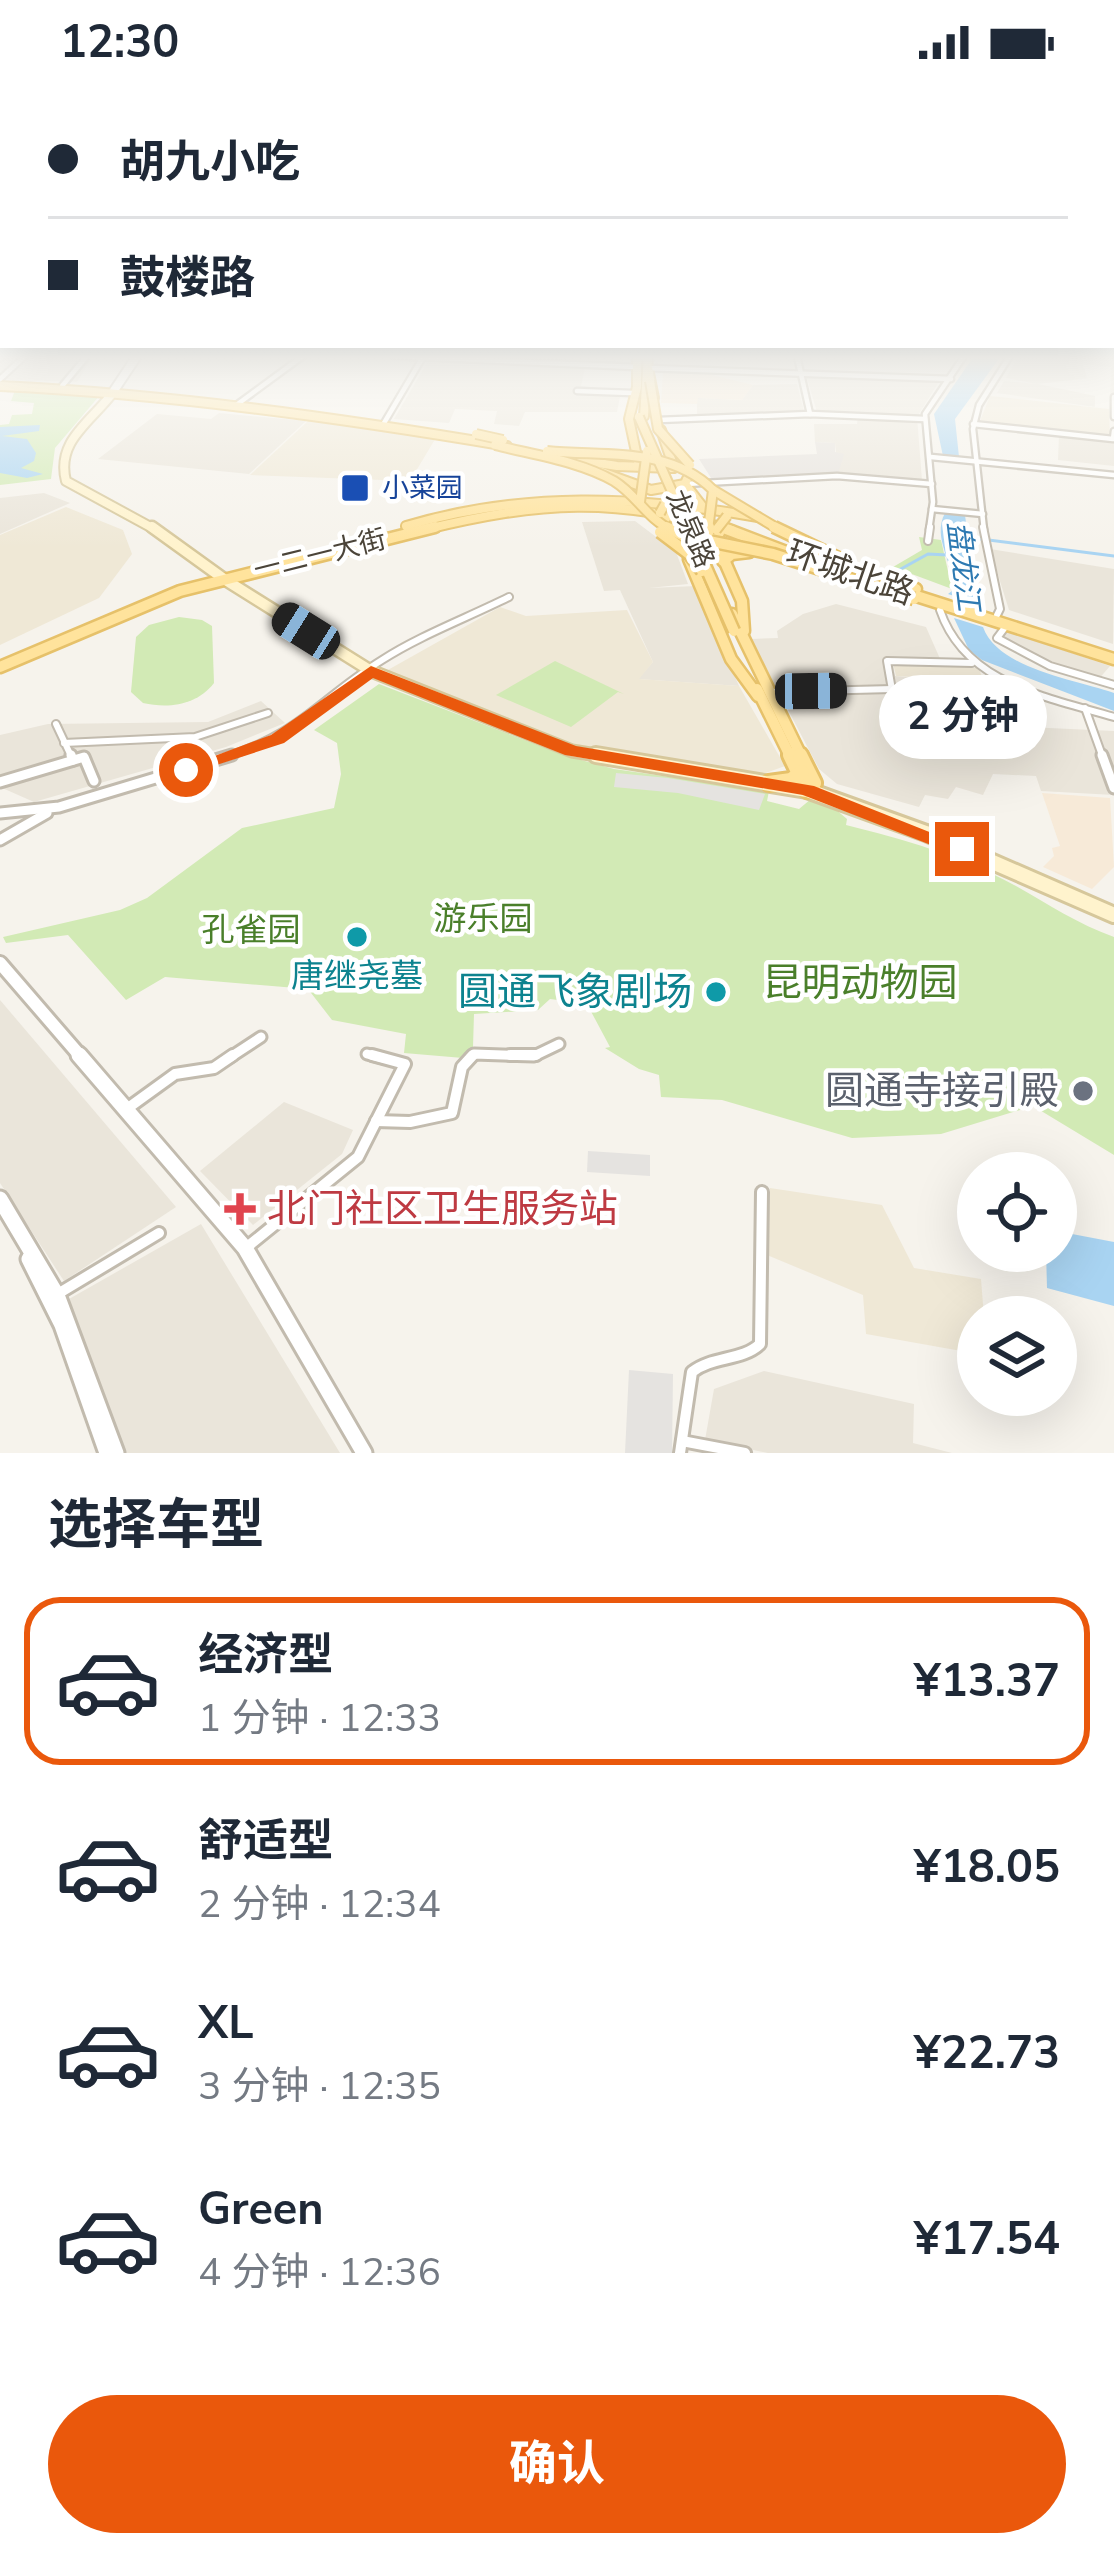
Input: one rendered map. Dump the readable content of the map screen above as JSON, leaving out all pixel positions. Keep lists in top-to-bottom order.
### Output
{
  "streets": {
    "main road": ["龙泉路", "一二一大街", "环城北路"]
  },
  "crossings": [
    ["一二一大街", "环城北路"]
  ],
  "water": ["盘龙江"],
  "parks": ["游乐园", "孔雀园", "昆明动物园"],
  "places": {
    "transit": ["小菜园"],
    "other": ["唐继尧墓", "圆通飞象剧场", "圆通寺接引殿"],
    "health": ["北门社区卫生服务站"]
  },
  "page": {
    "status": "12:30",
    "banner": ["胡九小吃", "鼓楼路"],
    "bubble": "2 分钟",
    "heading": "选择车型",
    "list": [
      {
        "name": "经济型",
        "note": "1 分钟 · 12:33",
        "value": "¥13.37"
      },
      {
        "name": "舒适型",
        "note": "2 分钟 · 12:34",
        "value": "¥18.05"
      },
      {
        "name": "XL",
        "note": "3 分钟 · 12:35",
        "value": "¥22.73"
      },
      {
        "name": "Green",
        "note": "4 分钟 · 12:36",
        "value": "¥17.54"
      }
    ],
    "buttons": "确认"
  }
}
